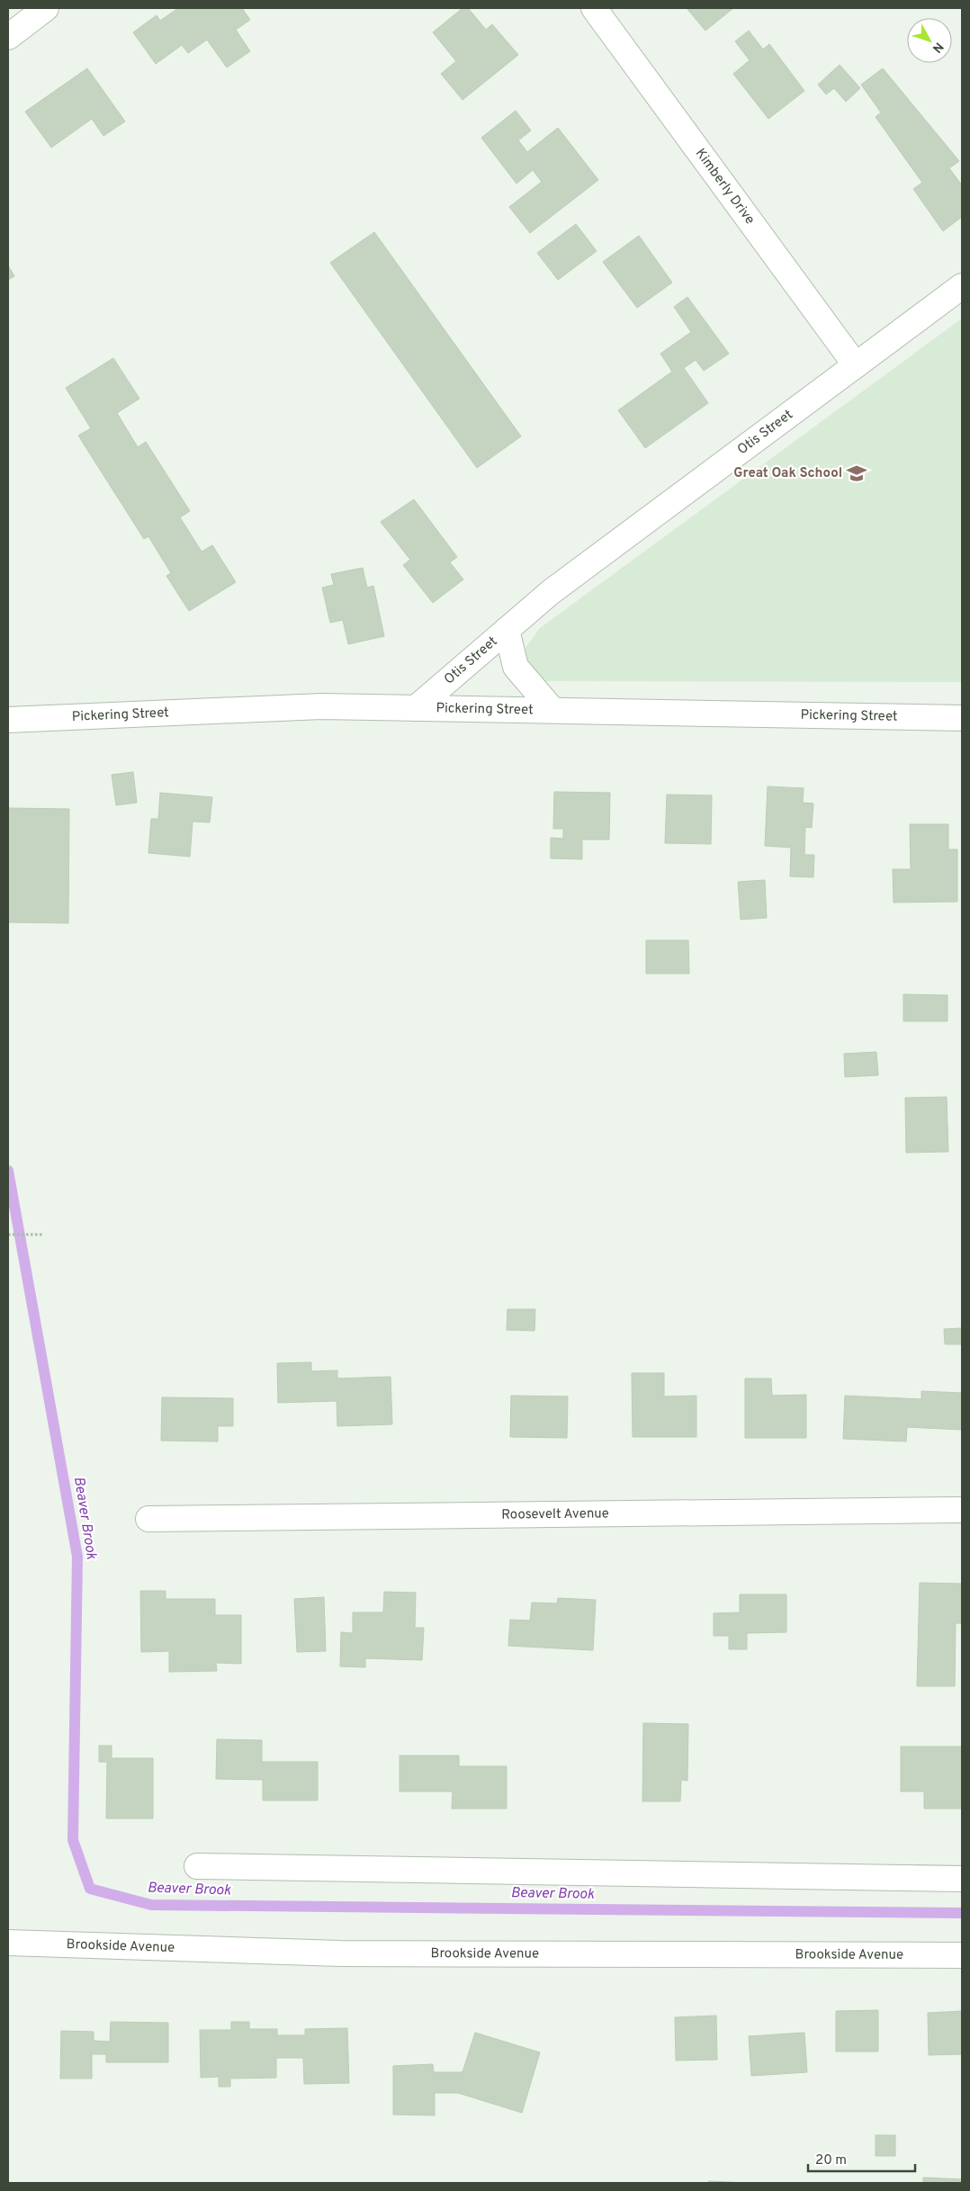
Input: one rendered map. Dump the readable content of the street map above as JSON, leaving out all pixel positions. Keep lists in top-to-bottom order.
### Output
{
  "streets": {
    "street": [
      "Kimberly Drive",
      "Otis Street",
      "Pickering Street",
      "Roosevelt Avenue",
      "Brookside Avenue"
    ]
  },
  "crossings": [
    ["Kimberly Drive", "Otis Street"],
    ["Otis Street", "Pickering Street"]
  ],
  "water": ["Beaver Brook"],
  "places": {
    "school or university": ["Great Oak School"]
  },
  "scale_bar": "20 m",
  "north": "bottom right"
}
